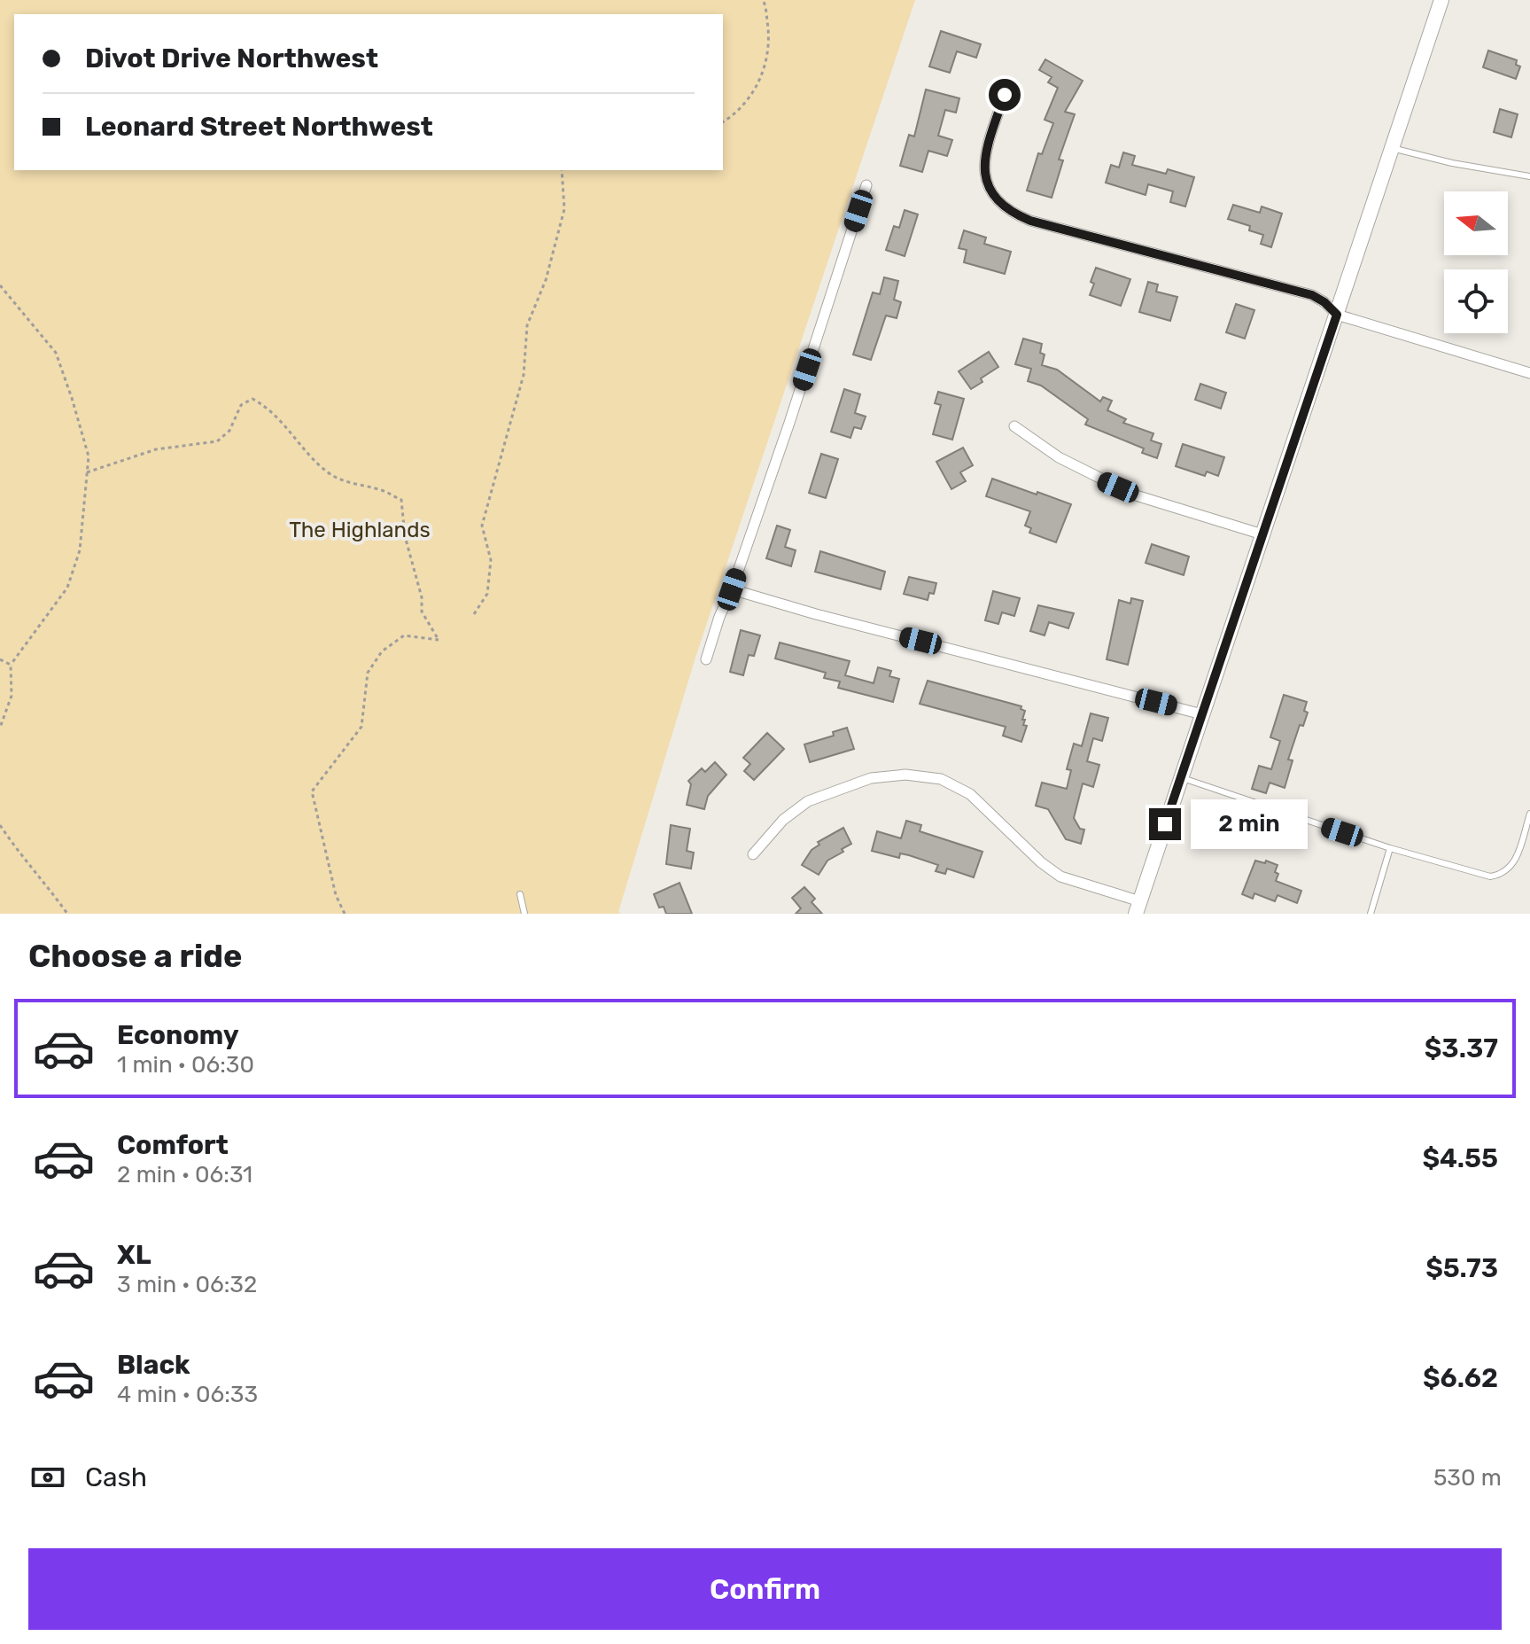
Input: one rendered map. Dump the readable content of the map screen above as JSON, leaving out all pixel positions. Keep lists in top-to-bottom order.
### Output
{
  "parks": ["The Highlands"],
  "north": "left",
  "page": {
    "banner": ["Divot Drive Northwest", "Leonard Street Northwest"],
    "bubble": "2 min",
    "heading": "Choose a ride",
    "list": [
      {
        "name": "Economy",
        "note": "1 min · 06:30",
        "value": "$3.37"
      },
      {
        "name": "Comfort",
        "note": "2 min · 06:31",
        "value": "$4.55"
      },
      {
        "name": "XL",
        "note": "3 min · 06:32",
        "value": "$5.73"
      },
      {
        "name": "Black",
        "note": "4 min · 06:33",
        "value": "$6.62"
      }
    ],
    "pay": ["Cash", "530 m"],
    "buttons": "Confirm"
  }
}
